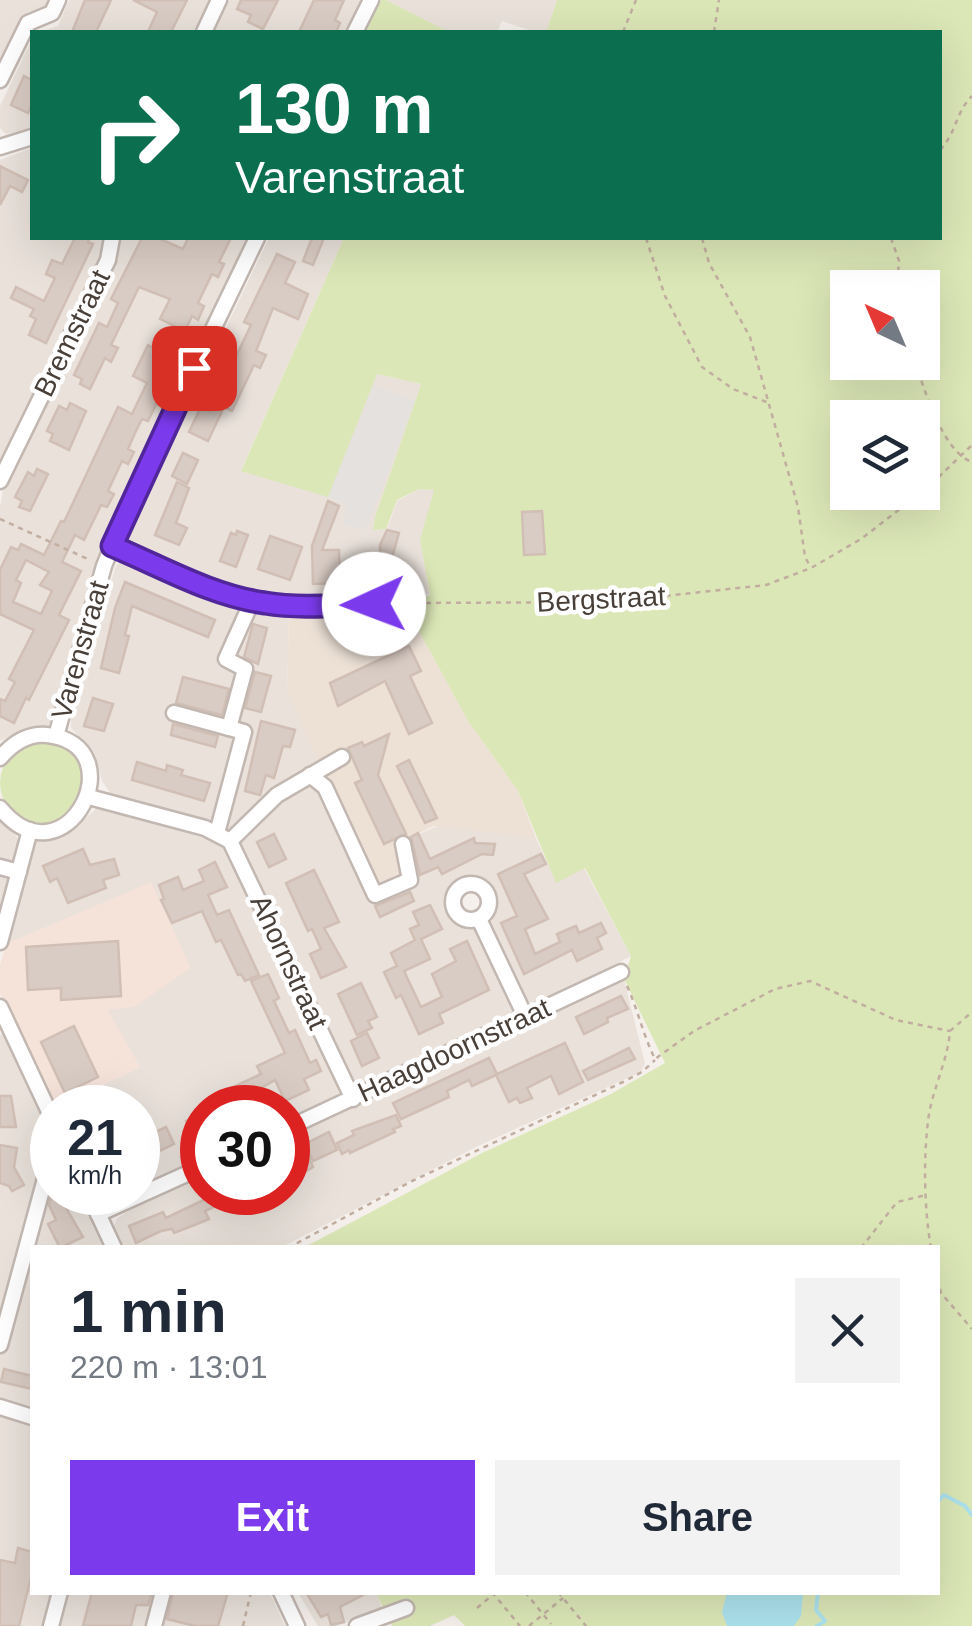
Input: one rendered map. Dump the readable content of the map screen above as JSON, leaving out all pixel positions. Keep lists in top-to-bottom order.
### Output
{
  "streets": {
    "street": [
      "Bremstraat",
      "Varenstraat",
      "Ahornstraat",
      "Haagdoornstraat"
    ],
    "path": ["Bergstraat"]
  },
  "crossings": [
    ["Ahornstraat", "Haagdoornstraat"]
  ],
  "north": "top left",
  "page": {
    "turn": ["130 m", "Varenstraat"],
    "speed": "21 km/h",
    "limit": "30",
    "heading": ["1 min", "220 m · 13:01"],
    "buttons": ["Exit", "Share"]
  }
}
